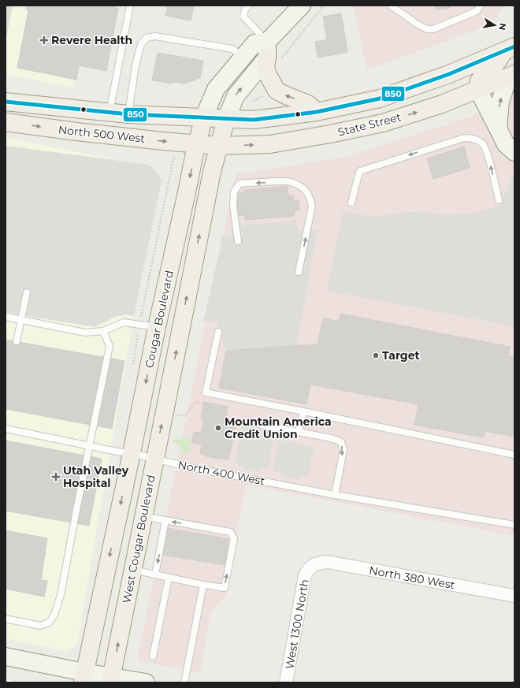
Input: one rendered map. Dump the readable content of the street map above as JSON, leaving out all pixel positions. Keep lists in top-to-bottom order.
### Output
{
  "streets": {
    "main road": [
      "State Street",
      "North 500 West",
      "Cougar Boulevard",
      "West Cougar Boulevard"
    ],
    "street": ["North 380 West", "West 1300 North"],
    "lane": ["North 400 West"]
  },
  "crossings": [
    ["State Street", "North 500 West"],
    ["State Street", "Cougar Boulevard"],
    ["North 500 West", "Cougar Boulevard"],
    ["Cougar Boulevard", "North 400 West"],
    ["Cougar Boulevard", "West Cougar Boulevard"],
    ["North 400 West", "West Cougar Boulevard"],
    ["North 380 West", "West 1300 North"]
  ],
  "one_way": ["West Cougar Boulevard"],
  "places": {
    "health": ["Revere Health", "Utah Valley Hospital"],
    "other": ["Target", "Mountain America Credit Union"]
  },
  "lines": ["transit line 850"],
  "north": "right"
}
